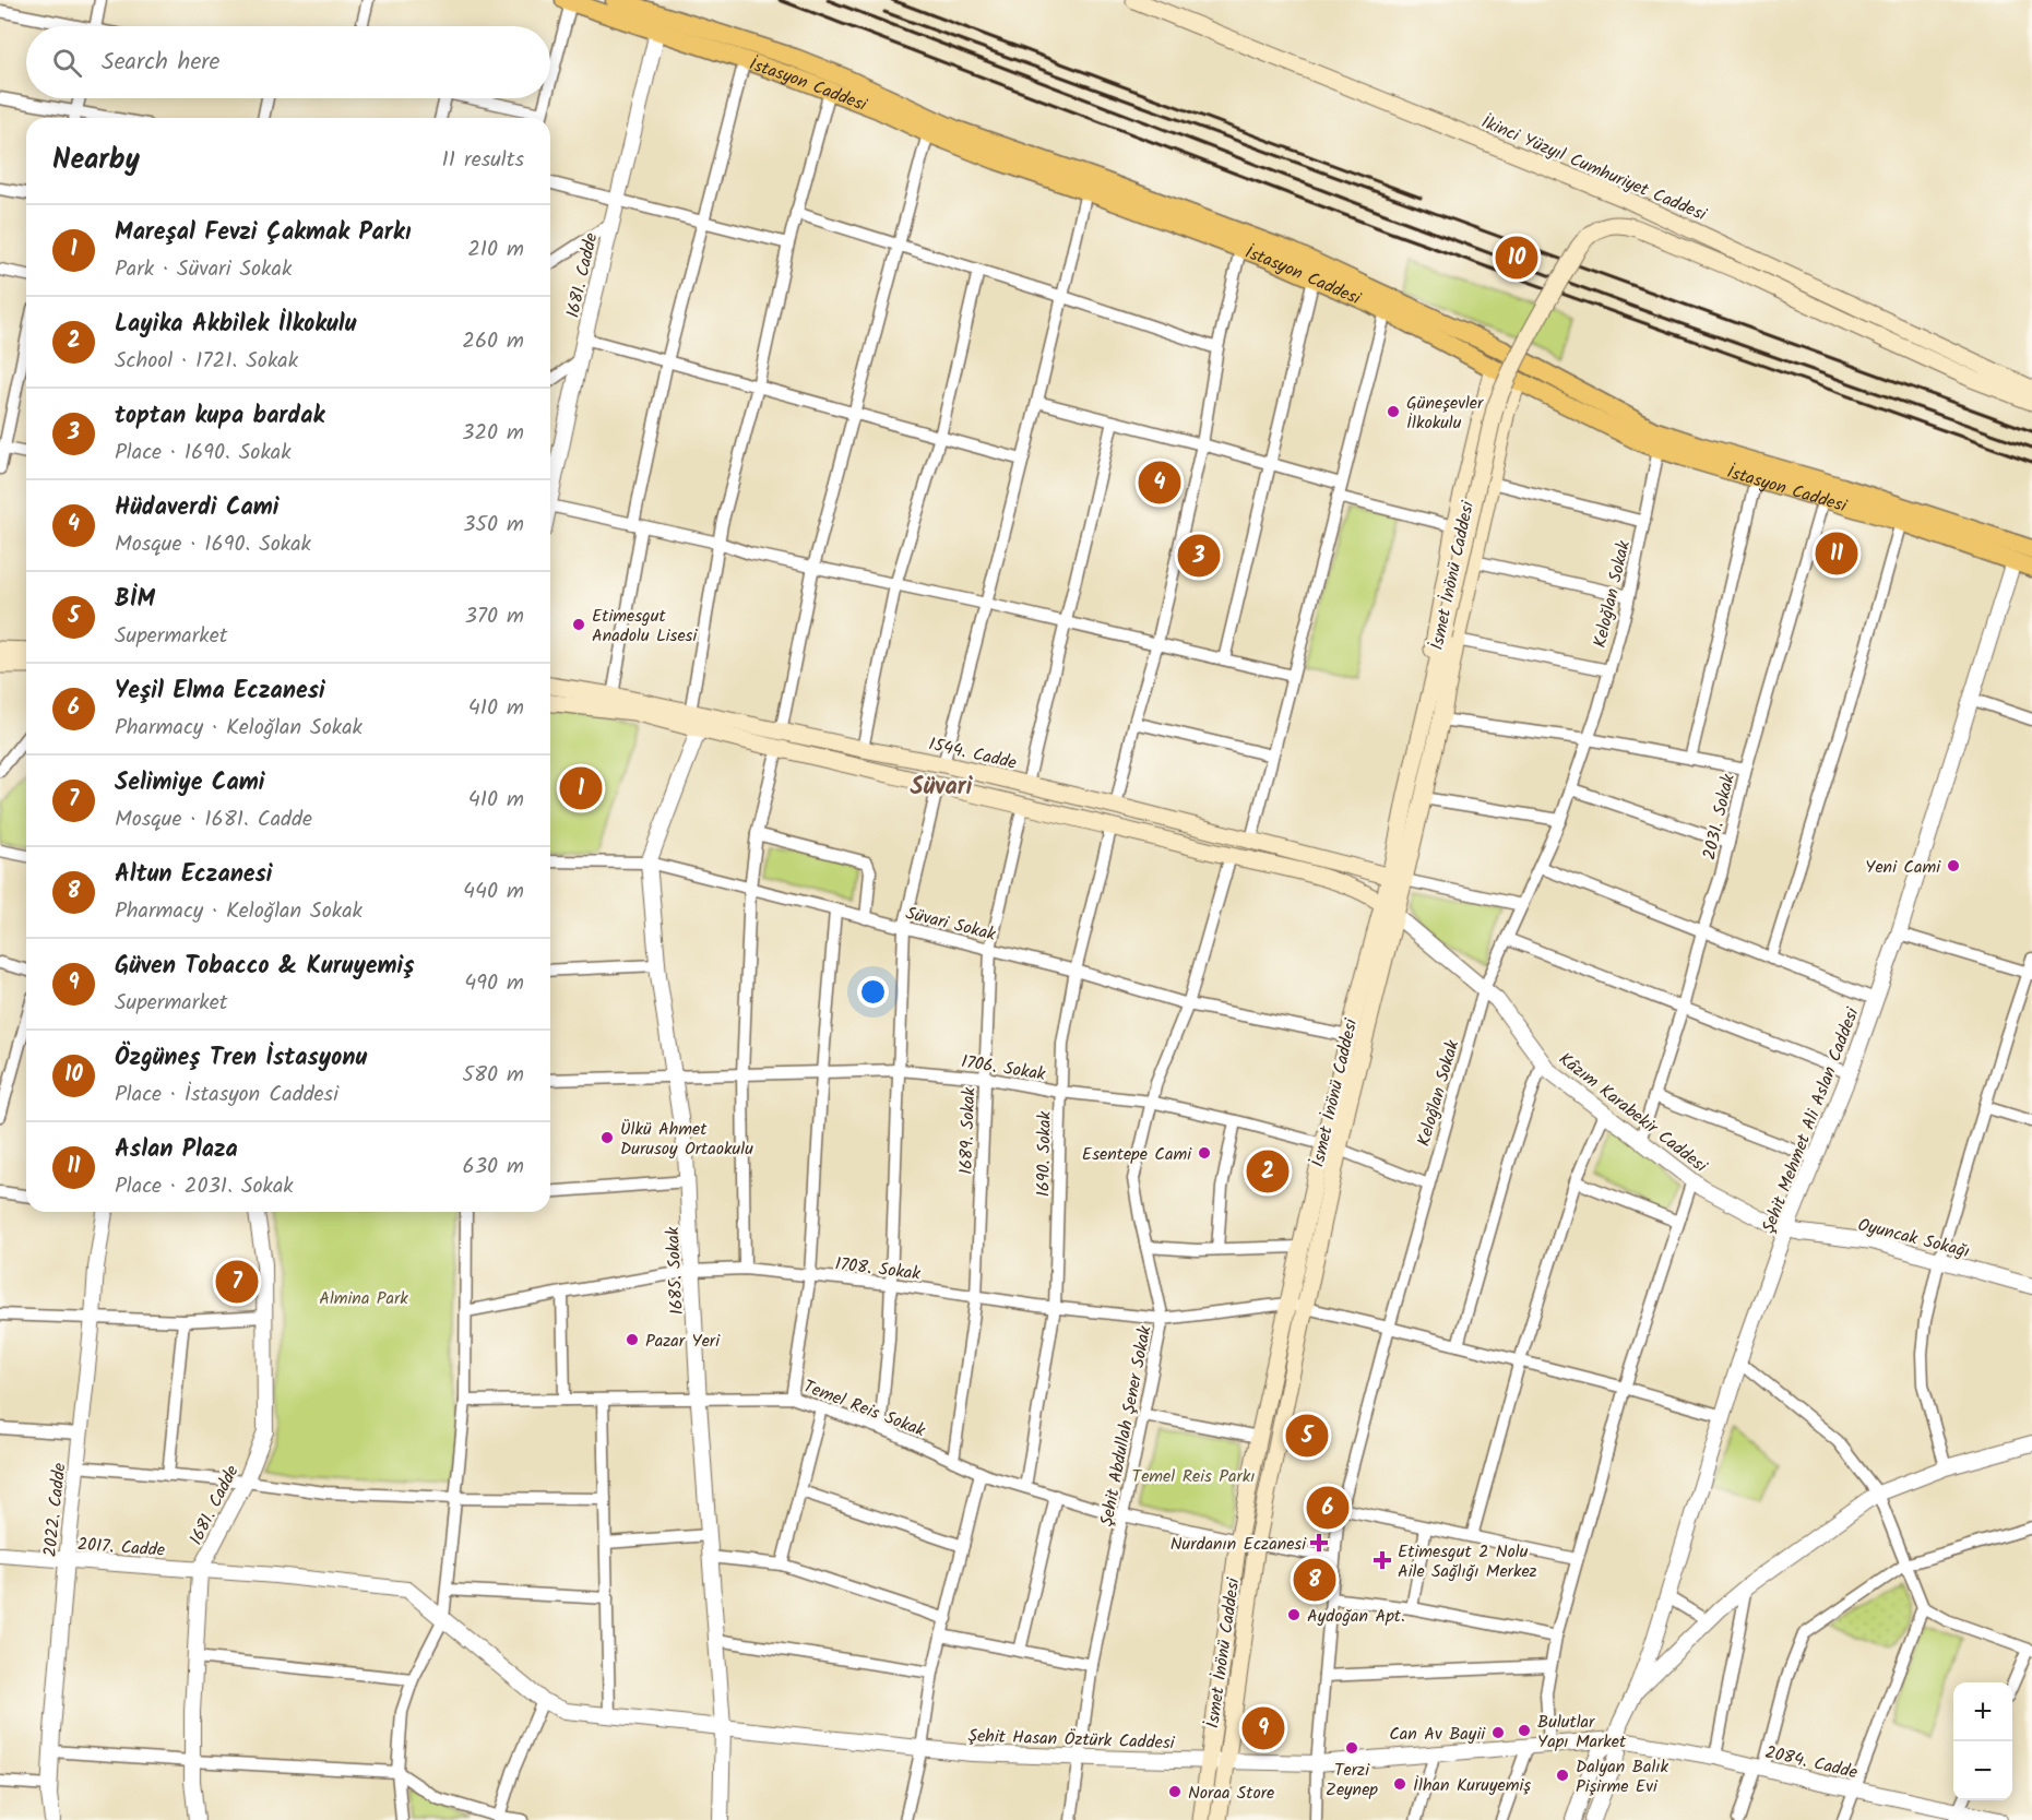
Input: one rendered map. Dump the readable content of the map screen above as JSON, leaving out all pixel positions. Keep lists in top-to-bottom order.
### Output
{
  "streets": {
    "main road": [
      "İstasyon Caddesi",
      "İkinci Yüzyıl Cumhuriyet Caddesi",
      "İsmet İnönü Caddesi",
      "1544. Cadde"
    ],
    "street": [
      "1681. Cadde",
      "Keloğlan Sokak",
      "2031. Sokak",
      "Süvari Sokak",
      "1706. Sokak",
      "Kâzım Karabekir Caddesi",
      "Şehit Mehmet Ali Aslan Caddesi",
      "1689. Sokak",
      "1690. Sokak",
      "Oyuncak Sokağı",
      "1708. Sokak",
      "1685. Sokak",
      "Temel Reis Sokak",
      "Şehit Abdullah Şener Sokak",
      "2022. Cadde",
      "2017. Cadde",
      "Şehit Hasan Öztürk Caddesi",
      "2084. Cadde"
    ]
  },
  "crossings": [
    ["İstasyon Caddesi", "1681. Cadde"],
    ["İstasyon Caddesi", "İsmet İnönü Caddesi"],
    ["İstasyon Caddesi", "Keloğlan Sokak"],
    ["İstasyon Caddesi", "2031. Sokak"],
    ["İstasyon Caddesi", "Şehit Mehmet Ali Aslan Caddesi"],
    ["1681. Cadde", "2017. Cadde"],
    ["1681. Cadde", "Şehit Hasan Öztürk Caddesi"],
    ["İsmet İnönü Caddesi", "1544. Cadde"],
    ["İsmet İnönü Caddesi", "Süvari Sokak"],
    ["İsmet İnönü Caddesi", "1706. Sokak"],
    ["İsmet İnönü Caddesi", "Kâzım Karabekir Caddesi"],
    ["İsmet İnönü Caddesi", "1708. Sokak"],
    ["İsmet İnönü Caddesi", "Temel Reis Sokak"],
    ["İsmet İnönü Caddesi", "Şehit Hasan Öztürk Caddesi"],
    ["Keloğlan Sokak", "Kâzım Karabekir Caddesi"],
    ["Keloğlan Sokak", "Şehit Hasan Öztürk Caddesi"],
    ["1544. Cadde", "Kâzım Karabekir Caddesi"],
    ["1544. Cadde", "1689. Sokak"],
    ["1544. Cadde", "1690. Sokak"],
    ["1544. Cadde", "1685. Sokak"],
    ["1544. Cadde", "Şehit Abdullah Şener Sokak"],
    ["2031. Sokak", "Kâzım Karabekir Caddesi"],
    ["Süvari Sokak", "1689. Sokak"],
    ["Süvari Sokak", "1690. Sokak"],
    ["Süvari Sokak", "1685. Sokak"],
    ["Süvari Sokak", "Şehit Abdullah Şener Sokak"],
    ["1706. Sokak", "1689. Sokak"],
    ["1706. Sokak", "1690. Sokak"],
    ["1706. Sokak", "1685. Sokak"],
    ["1706. Sokak", "Şehit Abdullah Şener Sokak"],
    ["Kâzım Karabekir Caddesi", "Şehit Mehmet Ali Aslan Caddesi"],
    ["Kâzım Karabekir Caddesi", "Oyuncak Sokağı"],
    ["Şehit Mehmet Ali Aslan Caddesi", "Oyuncak Sokağı"],
    ["1689. Sokak", "1708. Sokak"],
    ["1689. Sokak", "Temel Reis Sokak"],
    ["1690. Sokak", "1708. Sokak"],
    ["1690. Sokak", "Temel Reis Sokak"],
    ["1708. Sokak", "1685. Sokak"],
    ["1708. Sokak", "Şehit Abdullah Şener Sokak"],
    ["1685. Sokak", "Temel Reis Sokak"],
    ["1685. Sokak", "Şehit Hasan Öztürk Caddesi"],
    ["Temel Reis Sokak", "Şehit Abdullah Şener Sokak"],
    ["Şehit Abdullah Şener Sokak", "Şehit Hasan Öztürk Caddesi"],
    ["2022. Cadde", "2017. Cadde"],
    ["2017. Cadde", "Şehit Hasan Öztürk Caddesi"],
    ["Şehit Hasan Öztürk Caddesi", "2084. Cadde"]
  ],
  "districts": ["Süvari"],
  "parks": ["Almina Park", "Temel Reis Parkı"],
  "places": {
    "other": [
      "Güneşevler İlkokulu",
      "Etimesgut Anadolu Lisesi",
      "Yeni Cami",
      "Ülkü Ahmet Durusoy Ortaokulu",
      "Esentepe Cami",
      "Pazar Yeri",
      "Aydoğan Apt.",
      "Bulutlar Yapı Market",
      "Can Av Bayii",
      "Terzi Zeynep",
      "Dalyan Balık Pişirme Evi",
      "İlhan Kuruyemiş",
      "Noraa Store"
    ],
    "health": ["Nurdanın Eczanesi", "Etimesgut 2 Nolu Aile Sağlığı Merkez"]
  },
  "page": {
    "search": "Search here",
    "heading": ["Nearby", "11 results"],
    "list": [
      {
        "mark": "1",
        "name": "Mareşal Fevzi Çakmak Parkı",
        "note": "Park · Süvari Sokak",
        "value": "210 m"
      },
      {
        "mark": "2",
        "name": "Layika Akbilek İlkokulu",
        "note": "School · 1721. Sokak",
        "value": "260 m"
      },
      {
        "mark": "3",
        "name": "toptan kupa bardak",
        "note": "Place · 1690. Sokak",
        "value": "320 m"
      },
      {
        "mark": "4",
        "name": "Hüdaverdi Cami",
        "note": "Mosque · 1690. Sokak",
        "value": "350 m"
      },
      {
        "mark": "5",
        "name": "BİM",
        "note": "Supermarket",
        "value": "370 m"
      },
      {
        "mark": "6",
        "name": "Yeşil Elma Eczanesi",
        "note": "Pharmacy · Keloğlan Sokak",
        "value": "410 m"
      },
      {
        "mark": "7",
        "name": "Selimiye Cami",
        "note": "Mosque · 1681. Cadde",
        "value": "410 m"
      },
      {
        "mark": "8",
        "name": "Altun Eczanesi",
        "note": "Pharmacy · Keloğlan Sokak",
        "value": "440 m"
      },
      {
        "mark": "9",
        "name": "Güven Tobacco & Kuruyemiş",
        "note": "Supermarket",
        "value": "490 m"
      },
      {
        "mark": "10",
        "name": "Özgüneş Tren İstasyonu",
        "note": "Place · İstasyon Caddesi",
        "value": "580 m"
      },
      {
        "mark": "11",
        "name": "Aslan Plaza",
        "note": "Place · 2031. Sokak",
        "value": "630 m"
      }
    ],
    "pins": [
      "10",
      "4",
      "11",
      "3",
      "1",
      "2",
      "7",
      "5",
      "6",
      "8",
      "9"
    ],
    "map_buttons": ["+", "−"]
  }
}
